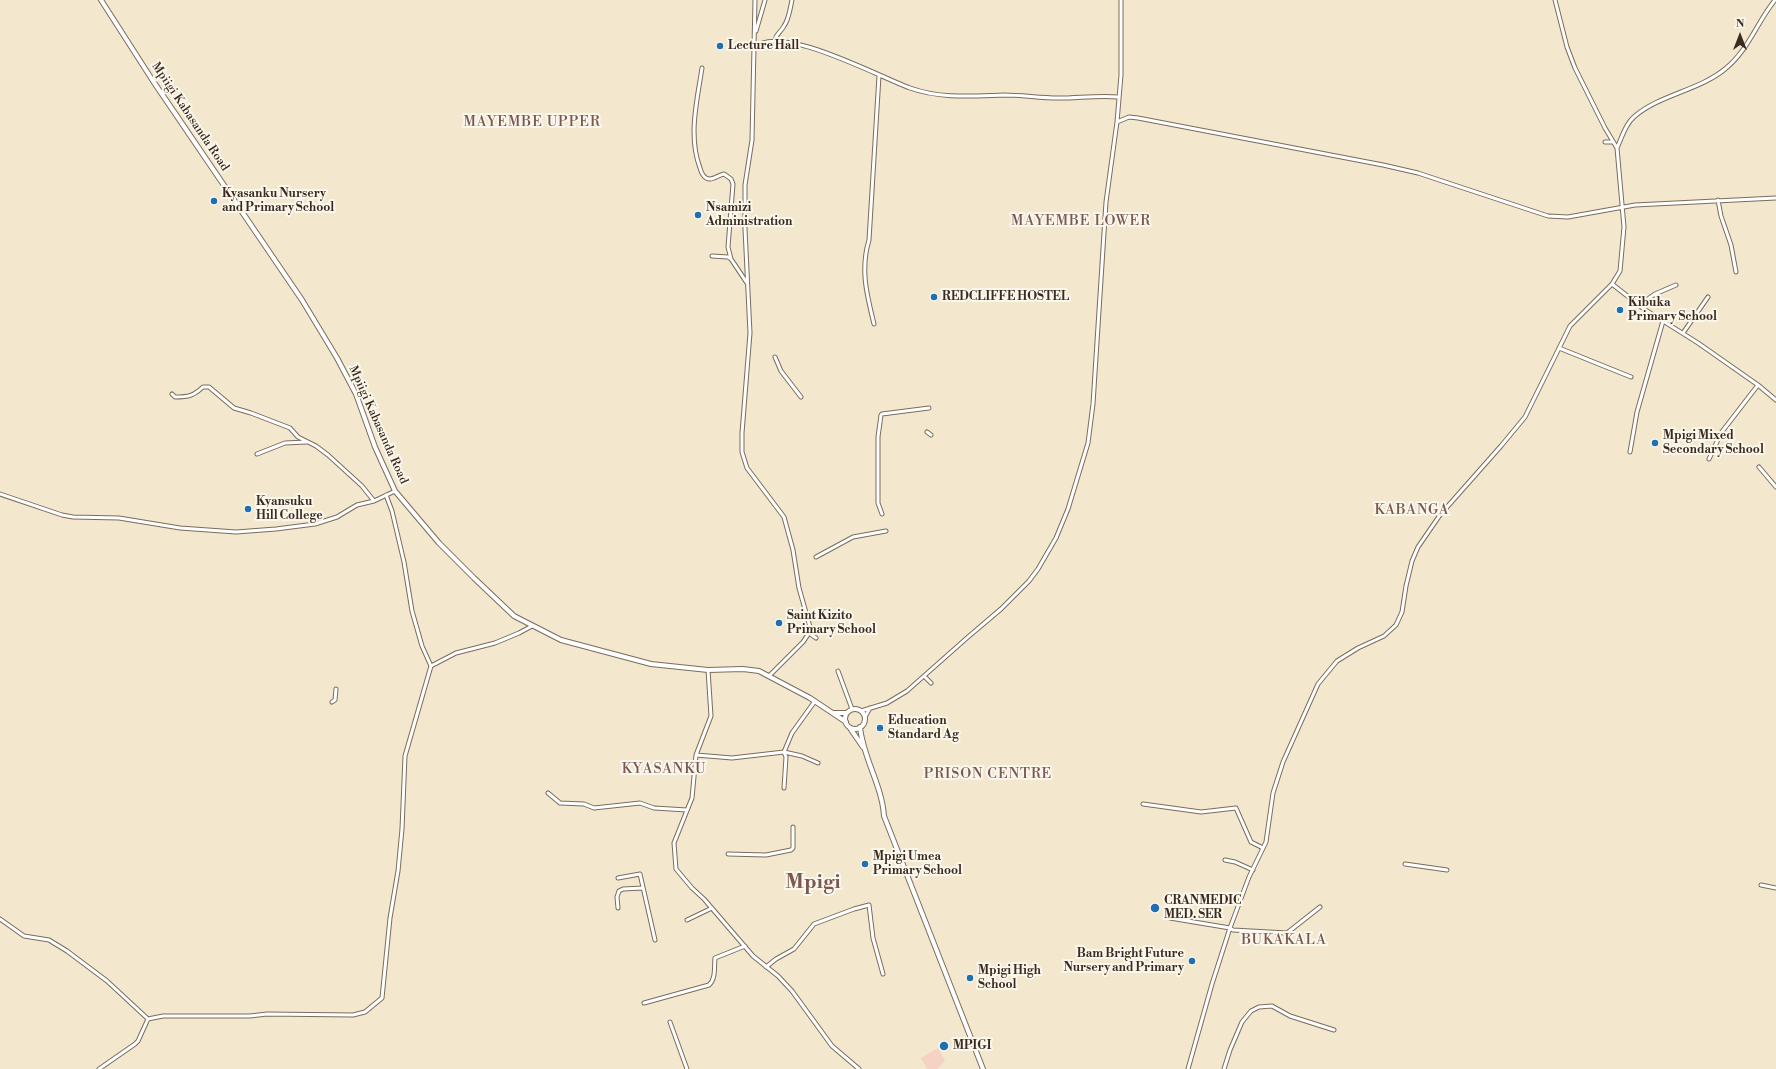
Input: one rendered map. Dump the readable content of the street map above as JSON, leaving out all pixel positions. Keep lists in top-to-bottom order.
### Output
{
  "streets": {
    "main road": ["Mpiigi Kabasanda Road"]
  },
  "districts": [
    "MAYEMBE UPPER",
    "MAYEMBE LOWER",
    "KABANGA",
    "KYASANKU",
    "PRISON CENTRE",
    "Mpigi",
    "BUKAKALA"
  ],
  "places": [
    "Lecture Hall",
    "Kyasanku Nursery and Primary School",
    "Nsamizi Administration",
    "REDCLIFFE HOSTEL",
    "Kibuka Primary School",
    "Mpigi Mixed Secondary School",
    "Kyansuku Hill College",
    "Saint Kizito Primary School",
    "Education Standard Ag",
    "Mpigi Umea Primary School",
    "CRANMEDIC MED. SER",
    "Bam Bright Future Nursery and Primary",
    "Mpigi High School",
    "MPIGI"
  ],
  "north": "top"
}
